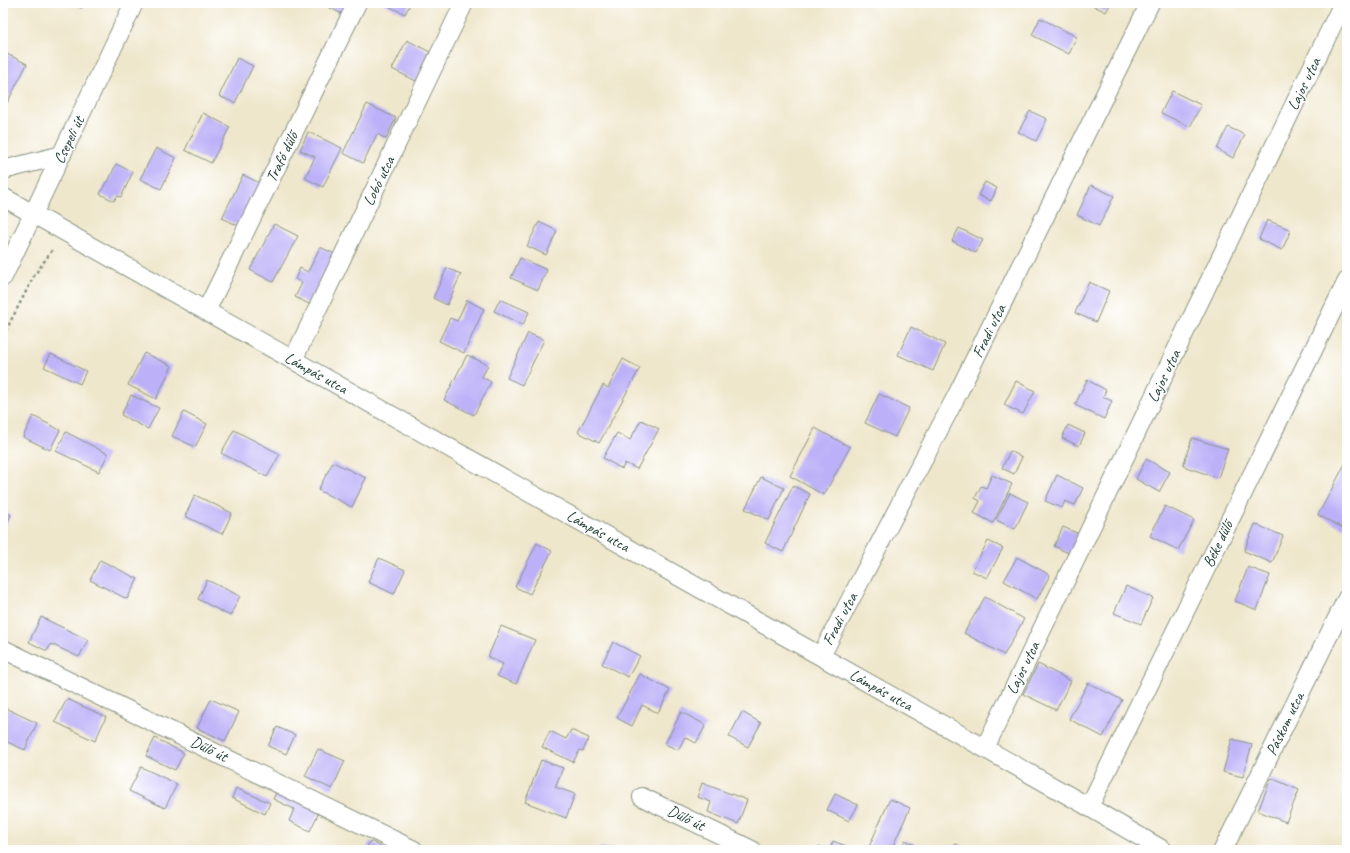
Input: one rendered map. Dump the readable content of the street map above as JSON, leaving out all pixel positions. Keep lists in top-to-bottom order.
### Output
{
  "streets": {
    "street": [
      "Lajos utca",
      "Csepeli út",
      "Trafó dűlő",
      "Lobó utca",
      "Fradi utca",
      "Lámpás utca",
      "Béke dűlő",
      "Páskom utca",
      "Dűlő út"
    ]
  },
  "crossings": [
    ["Lajos utca", "Lámpás utca"],
    ["Csepeli út", "Lámpás utca"],
    ["Trafó dűlő", "Lámpás utca"],
    ["Lobó utca", "Lámpás utca"],
    ["Fradi utca", "Lámpás utca"],
    ["Lámpás utca", "Béke dűlő"]
  ]
}
